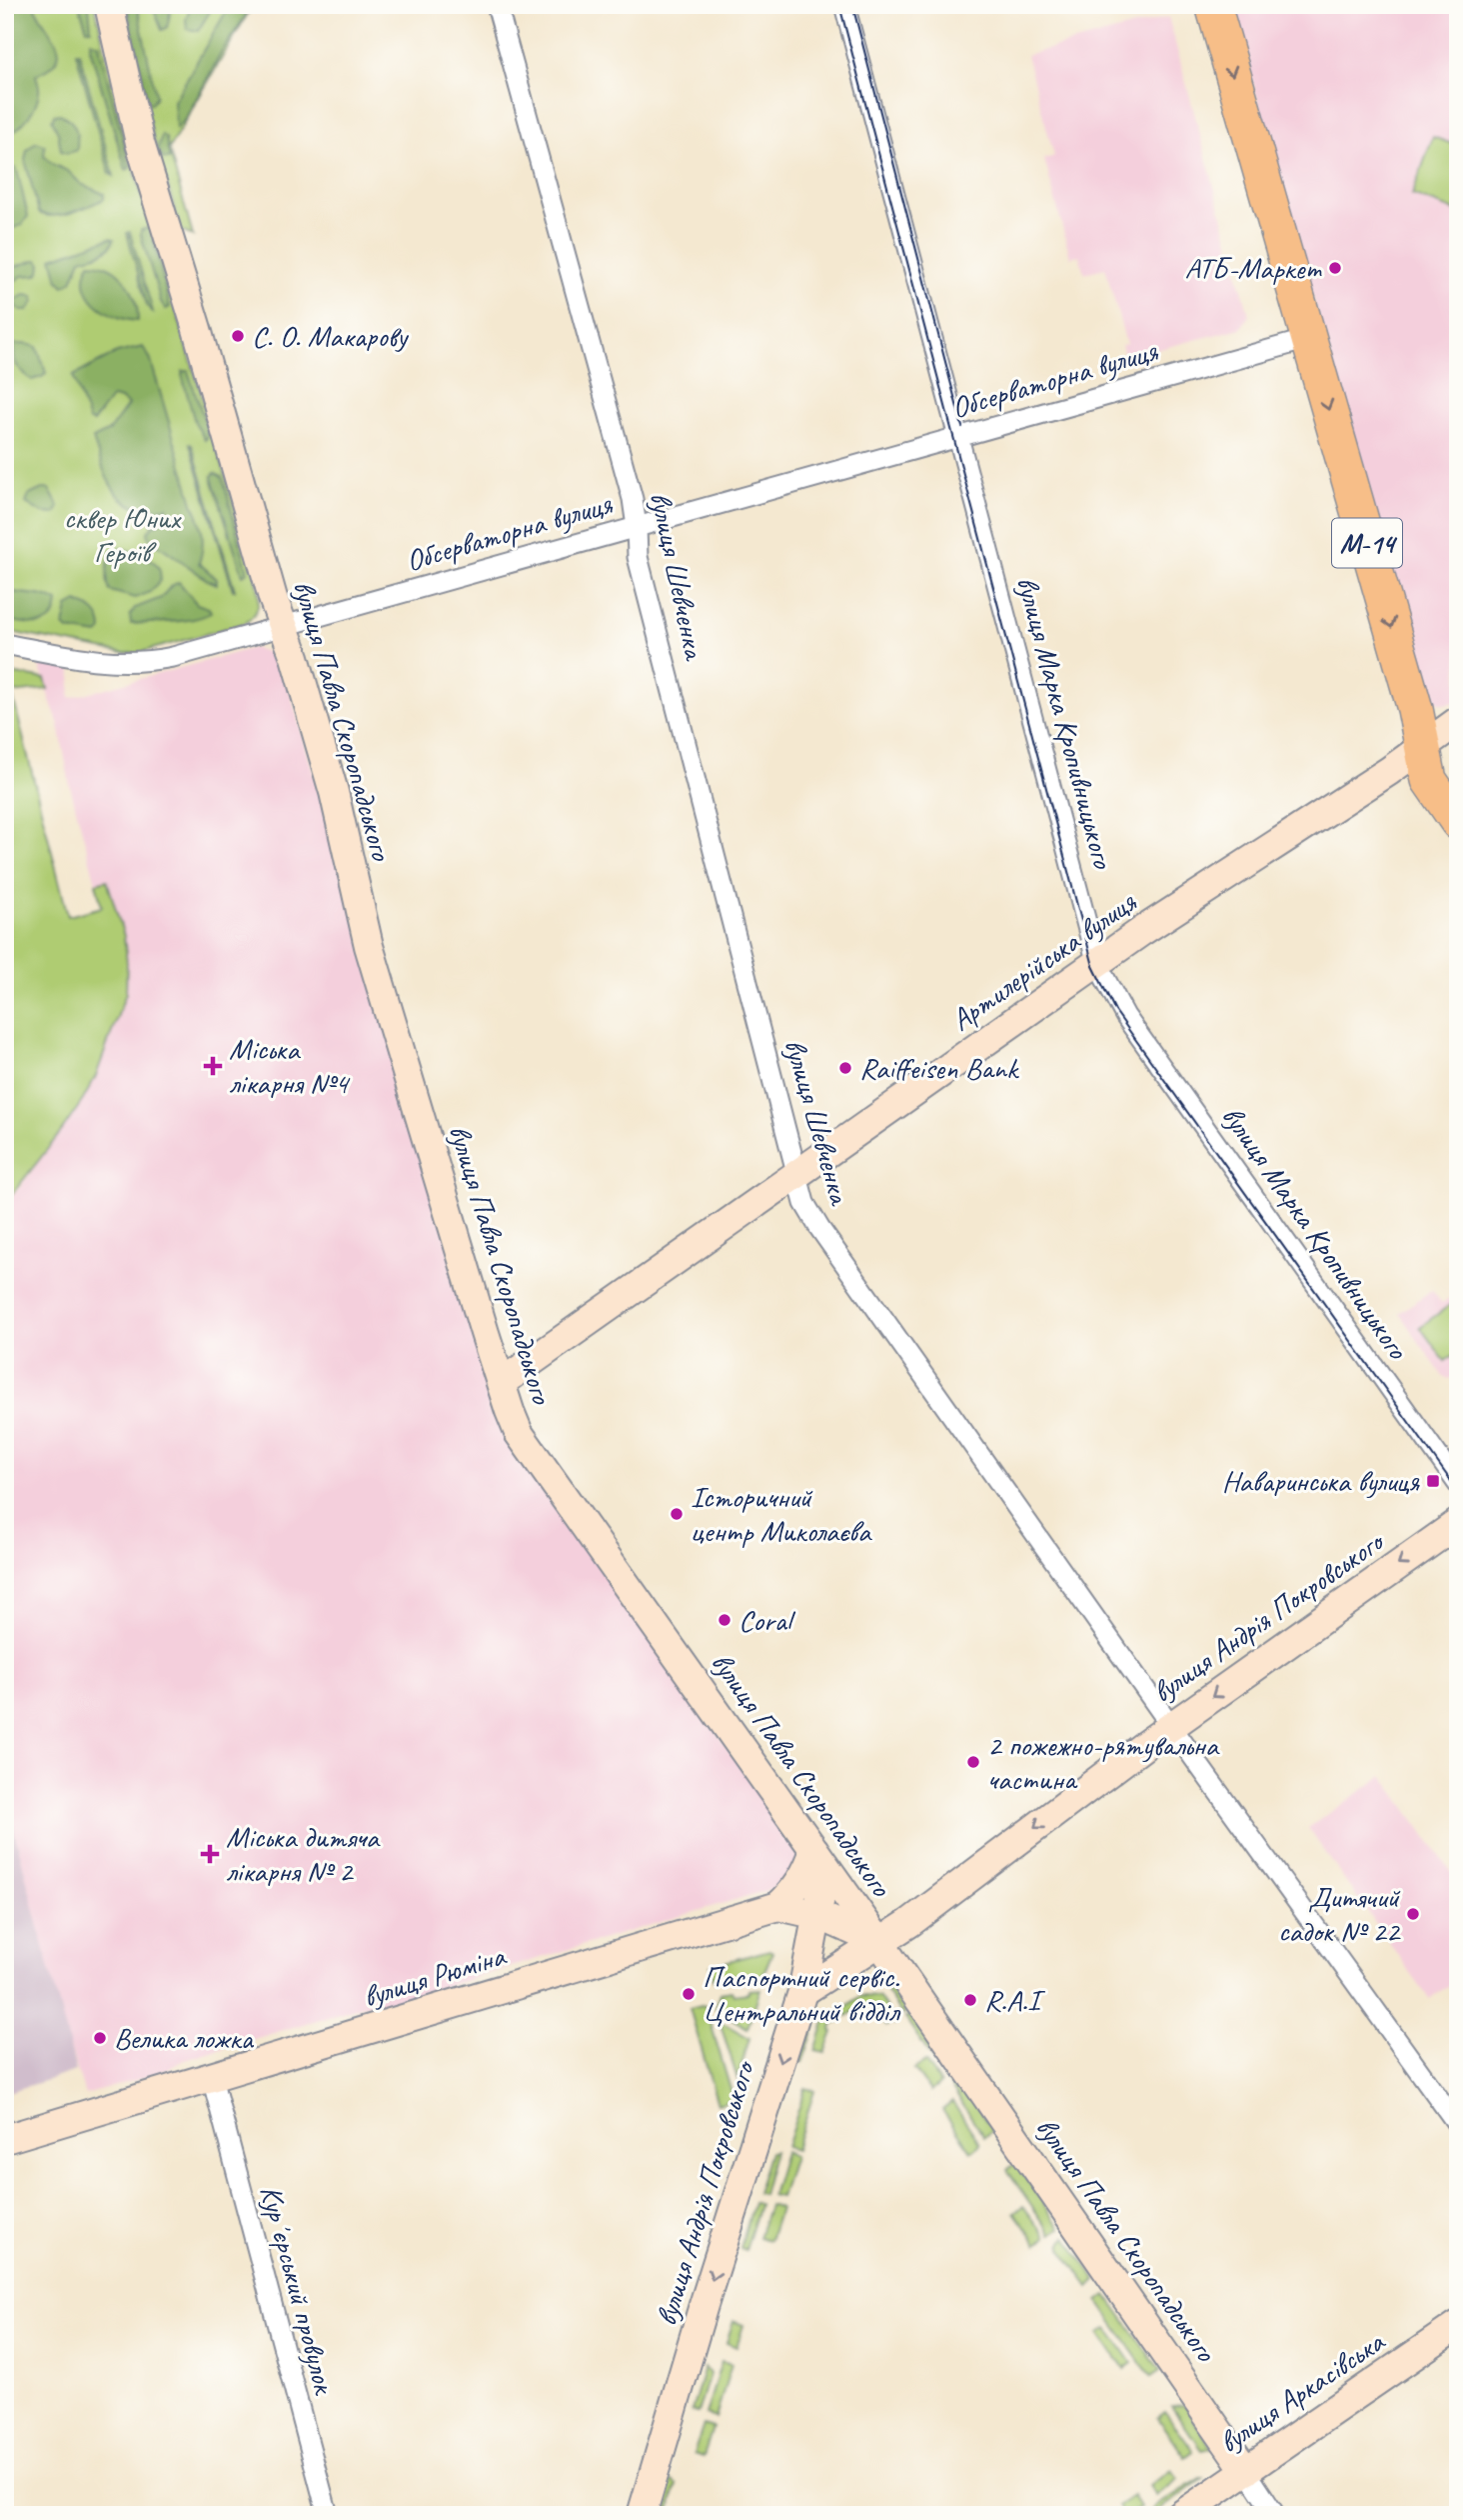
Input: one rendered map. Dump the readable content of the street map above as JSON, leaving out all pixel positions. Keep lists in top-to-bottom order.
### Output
{
  "streets": {
    "highway": ["М-14"],
    "street": [
      "Обсерваторна вулиця",
      "вулиця Шевченка",
      "вулиця Павла Скоропадського",
      "вулиця Марка Кропивницького",
      "Артилерійська вулиця",
      "вулиця Андрія Покровського",
      "вулиця Рюміна",
      "Курʼєрський провулок",
      "вулиця Аркасівська"
    ]
  },
  "crossings": [
    ["Обсерваторна вулиця", "М-14"],
    ["Обсерваторна вулиця", "вулиця Шевченка"],
    ["Обсерваторна вулиця", "вулиця Павла Скоропадського"],
    ["Обсерваторна вулиця", "вулиця Марка Кропивницького"],
    ["М-14", "Артилерійська вулиця"],
    ["вулиця Шевченка", "Артилерійська вулиця"],
    ["вулиця Шевченка", "вулиця Андрія Покровського"],
    ["вулиця Павла Скоропадського", "Артилерійська вулиця"],
    ["вулиця Павла Скоропадського", "вулиця Андрія Покровського"],
    ["вулиця Павла Скоропадського", "вулиця Рюміна"],
    ["вулиця Павла Скоропадського", "вулиця Аркасівська"],
    ["вулиця Марка Кропивницького", "Артилерійська вулиця"],
    ["вулиця Андрія Покровського", "вулиця Рюміна"],
    ["вулиця Рюміна", "Курʼєрський провулок"]
  ],
  "one_way": ["вулиця Андрія Покровського"],
  "parks": ["сквер Юних Героїв"],
  "places": {
    "other": [
      "АТБ-Маркет",
      "С. О. Макарову",
      "Raiffeisen Bank",
      "Історичний центр Миколаєва",
      "Coral",
      "2 пожежно-рятувальна частина",
      "Дитячий садок № 22",
      "Паспортний сервіс. Центральний відділ",
      "R.A.I",
      "Велика ложка"
    ],
    "health": ["Міська лікарня №4", "Міська дитяча лікарня № 2"],
    "transit": ["Наваринська вулиця"]
  }
}
